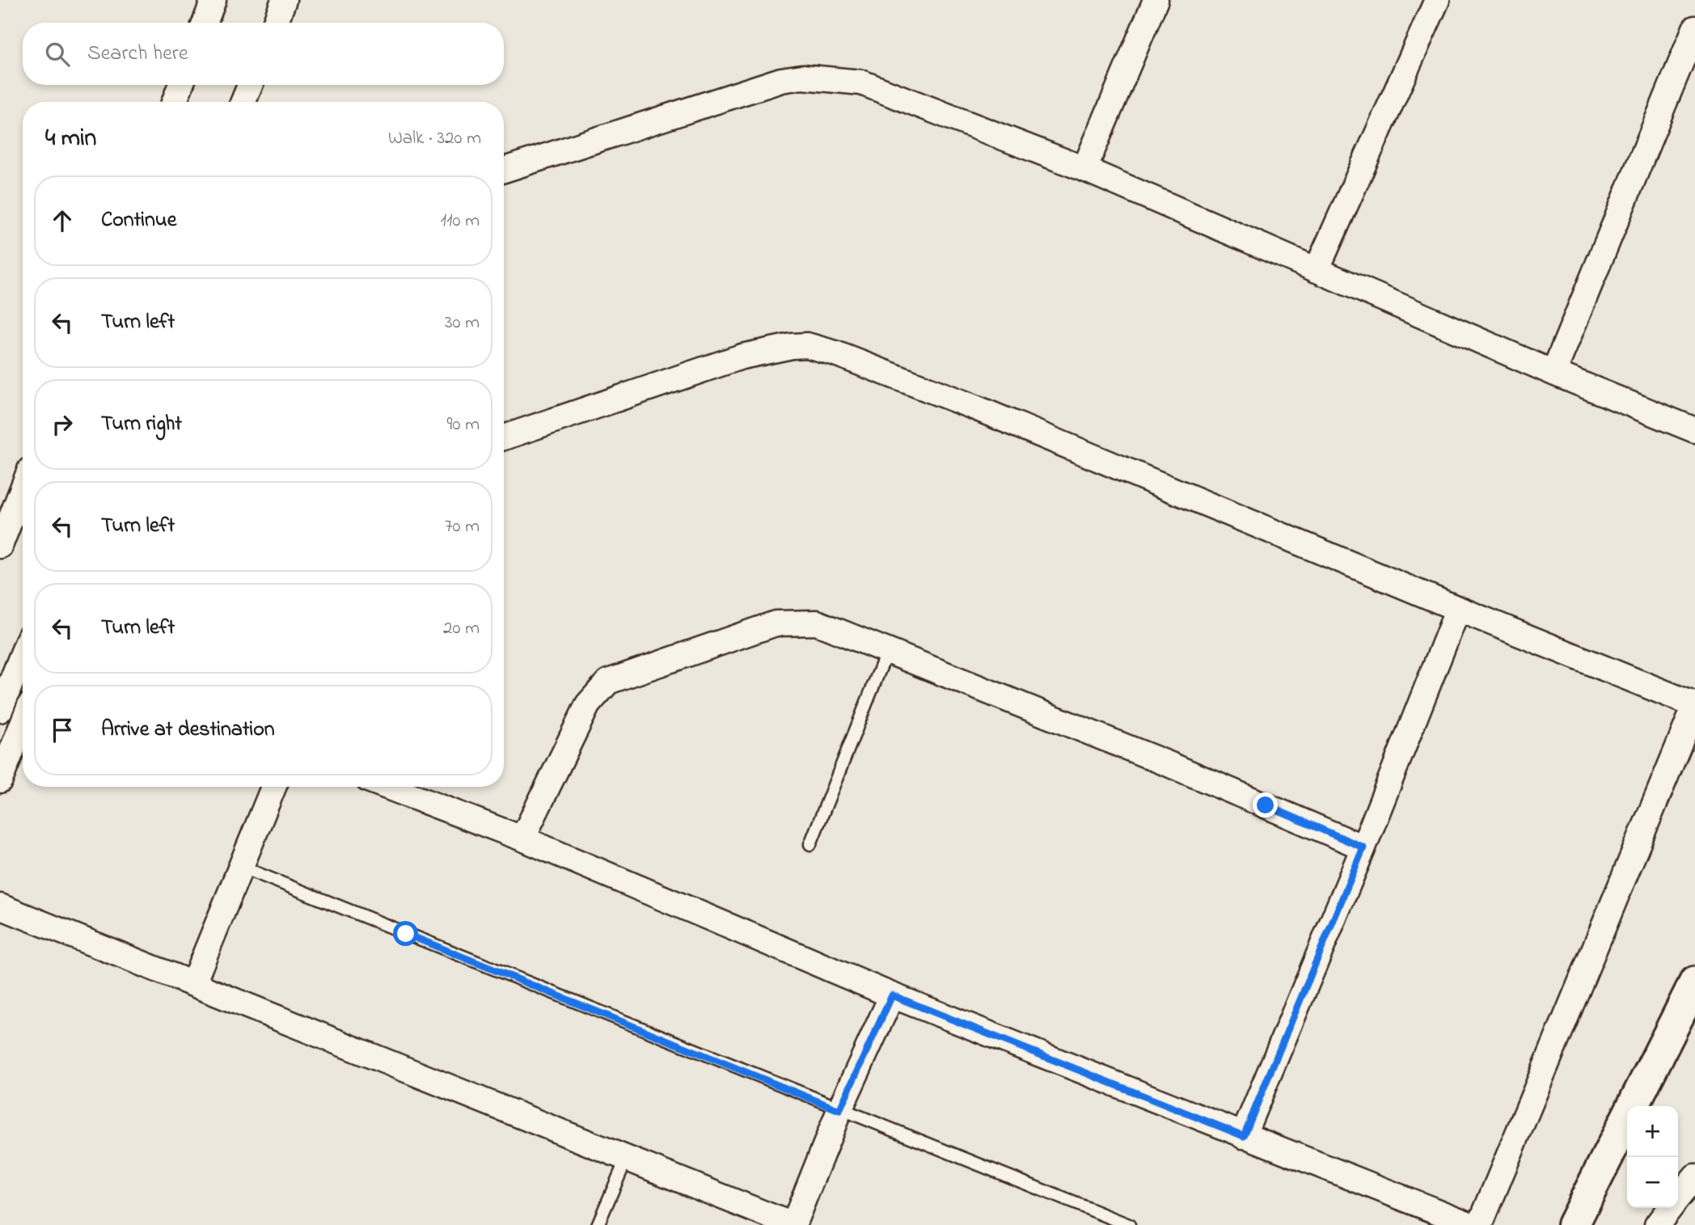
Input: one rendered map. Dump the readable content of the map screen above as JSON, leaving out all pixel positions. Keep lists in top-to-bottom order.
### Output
{
  "page": {
    "search": "Search here",
    "heading": ["4 min", "Walk · 320 m"],
    "list": [
      ["Continue", "110 m"],
      ["Turn left", "30 m"],
      ["Turn right", "90 m"],
      ["Turn left", "70 m"],
      ["Turn left", "20 m"],
      "Arrive at destination"
    ],
    "map_buttons": ["+", "−"]
  }
}
